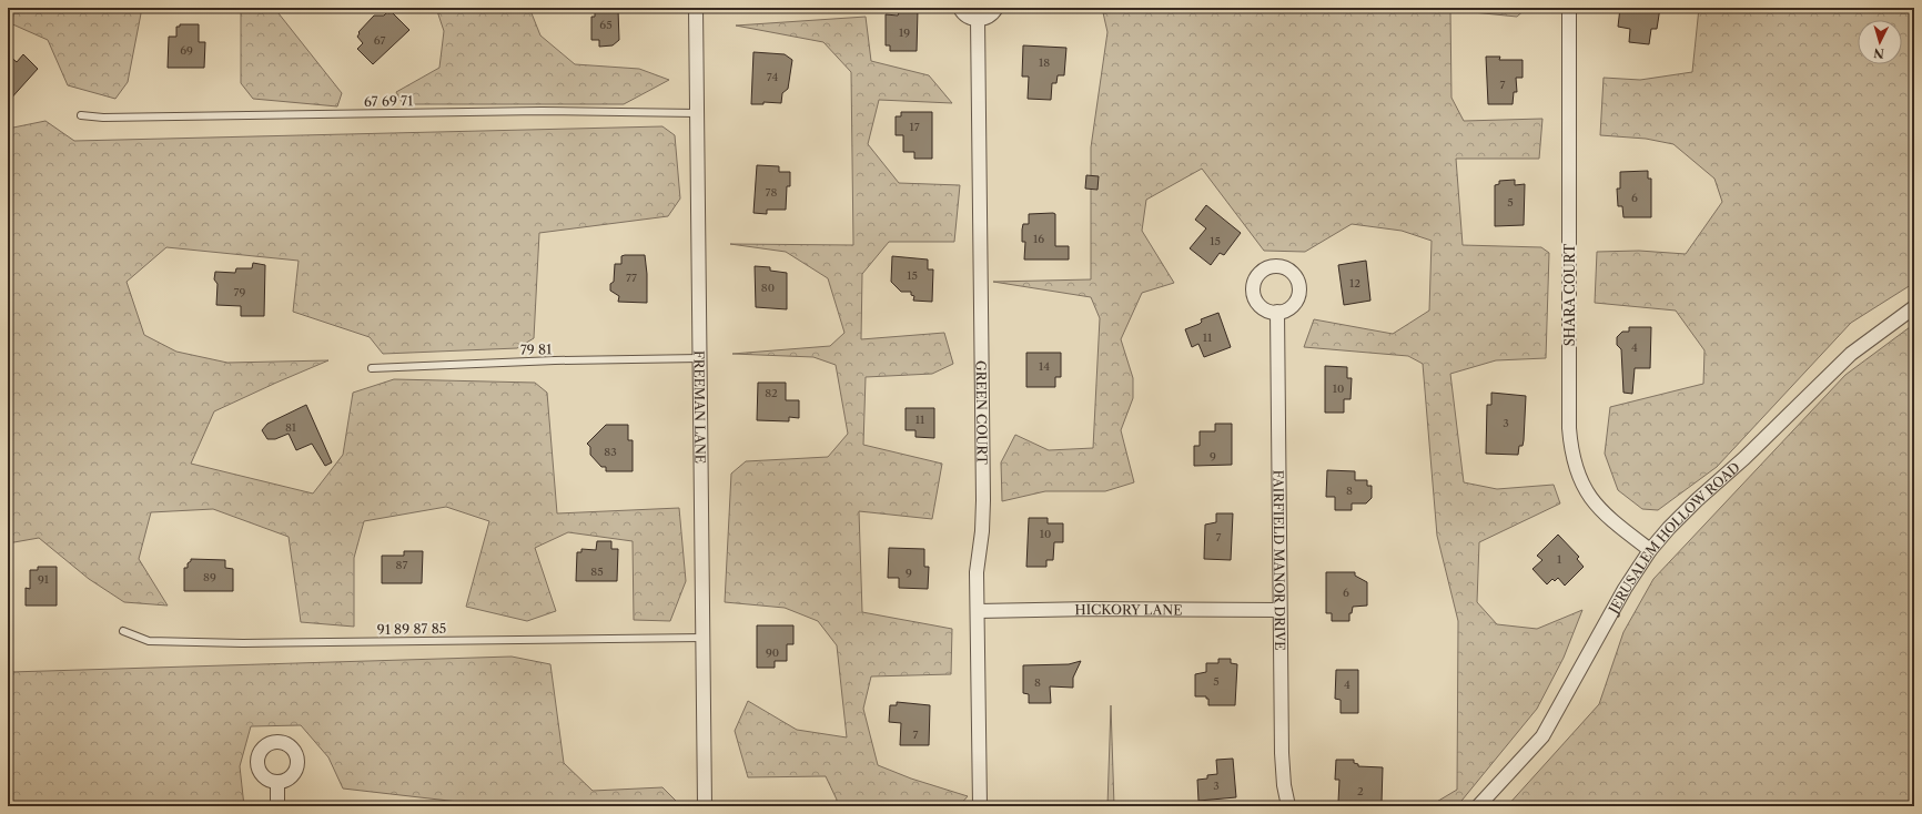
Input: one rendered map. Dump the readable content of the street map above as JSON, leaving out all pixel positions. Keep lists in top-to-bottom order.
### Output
{
  "streets": {
    "street": [
      "SHARA COURT",
      "FREEMAN LANE",
      "GREEN COURT",
      "JERUSALEM HOLLOW ROAD",
      "FAIRFIELD MANOR DRIVE",
      "HICKORY LANE"
    ],
    "lane": ["67 69 71", "79 81", "91 89 87 85"]
  },
  "crossings": [
    ["67 69 71", "FREEMAN LANE"],
    ["SHARA COURT", "JERUSALEM HOLLOW ROAD"],
    ["79 81", "FREEMAN LANE"],
    ["FREEMAN LANE", "91 89 87 85"],
    ["GREEN COURT", "HICKORY LANE"],
    ["FAIRFIELD MANOR DRIVE", "HICKORY LANE"]
  ],
  "house_numbers": [
    "65",
    "19",
    "67",
    "69",
    "18",
    "74",
    "7",
    "17",
    "78",
    "6",
    "5",
    "16",
    "15",
    "15",
    "77",
    "12",
    "80",
    "79",
    "11",
    "4",
    "14",
    "10",
    "82",
    "11",
    "3",
    "81",
    "83",
    "9",
    "8",
    "10",
    "7",
    "1",
    "87",
    "85",
    "9",
    "89",
    "91",
    "6",
    "90",
    "5",
    "8",
    "4",
    "7",
    "3",
    "2"
  ],
  "north": "bottom"
}
